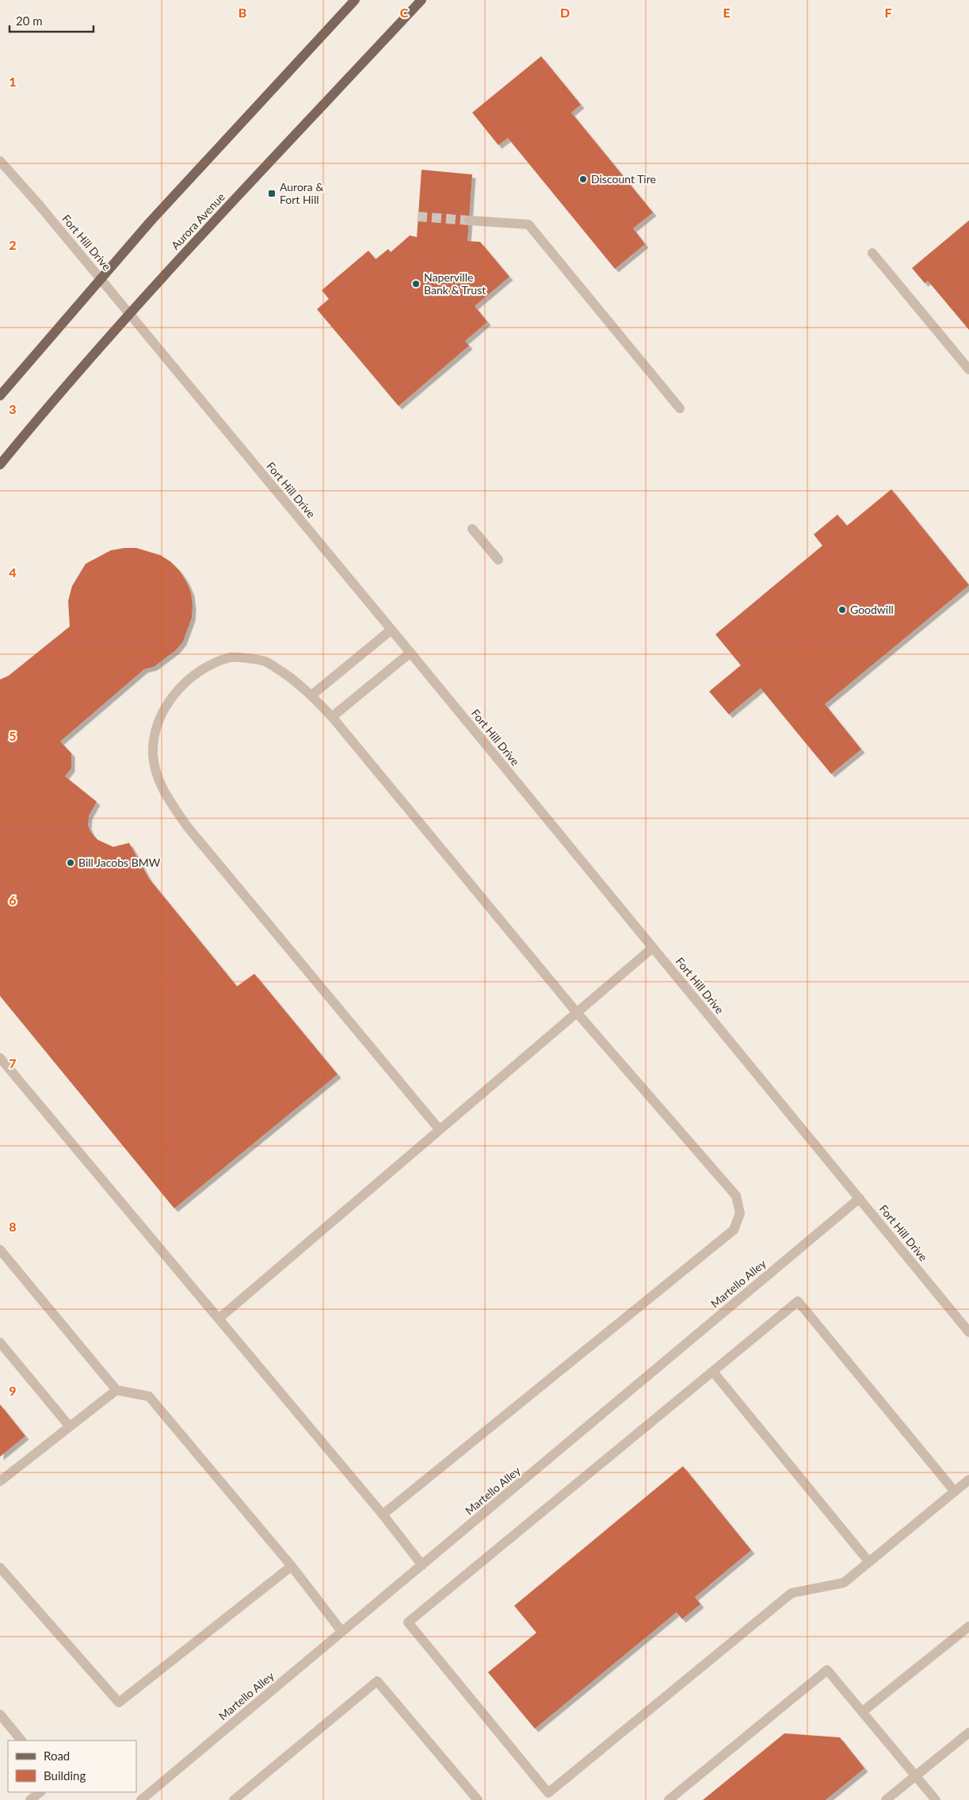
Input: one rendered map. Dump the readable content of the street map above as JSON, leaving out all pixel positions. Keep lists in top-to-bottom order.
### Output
{
  "streets": {
    "main road": ["Aurora Avenue"],
    "street": ["Fort Hill Drive", "Martello Alley"]
  },
  "crossings": [
    ["Aurora Avenue", "Fort Hill Drive"],
    ["Fort Hill Drive", "Martello Alley"]
  ],
  "places": {
    "other": [
      "Discount Tire",
      "Naperville Bank & Trust",
      "Goodwill",
      "Bill Jacobs BMW"
    ],
    "transit": ["Aurora & Fort Hill"]
  },
  "legend": ["Road", "Building"],
  "scale_bar": "20 m",
  "grid": {
    "columns": [
      "B",
      "C",
      "D",
      "E",
      "F"
    ],
    "rows": [
      "1",
      "2",
      "3",
      "4",
      "5",
      "6",
      "7",
      "8",
      "9"
    ]
  }
}
